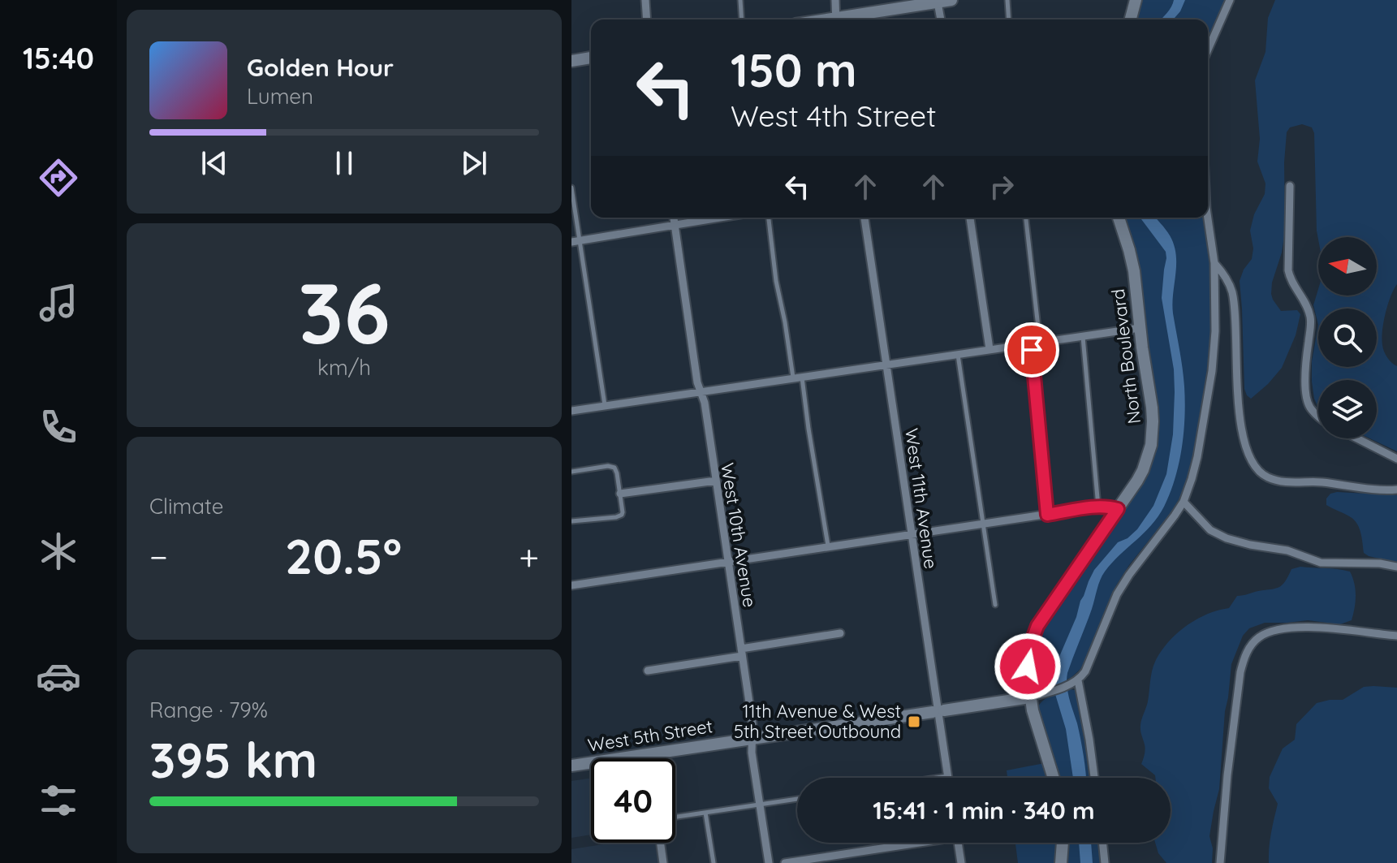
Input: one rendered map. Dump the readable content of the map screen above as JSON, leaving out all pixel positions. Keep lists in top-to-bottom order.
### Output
{
  "streets": {
    "street": [
      "North Boulevard",
      "West 11th Avenue",
      "West 10th Avenue",
      "West 5th Street"
    ]
  },
  "crossings": [
    ["North Boulevard", "West 5th Street"],
    ["West 11th Avenue", "West 5th Street"],
    ["West 10th Avenue", "West 5th Street"]
  ],
  "places": {
    "transit": ["11th Avenue & West 5th Street Outbound"]
  },
  "north": "left",
  "page": {
    "tabs": "15:40",
    "turn": ["150 m", "West 4th Street"],
    "song": ["Golden Hour", "Lumen"],
    "tile": [
      ["36", "km/h"],
      "Climate",
      ["Range · 79%", "395 km"]
    ],
    "heat": ["−", "20.5°", "+"],
    "limit": "40",
    "trip": "15:41 · 1 min · 340 m"
  }
}
